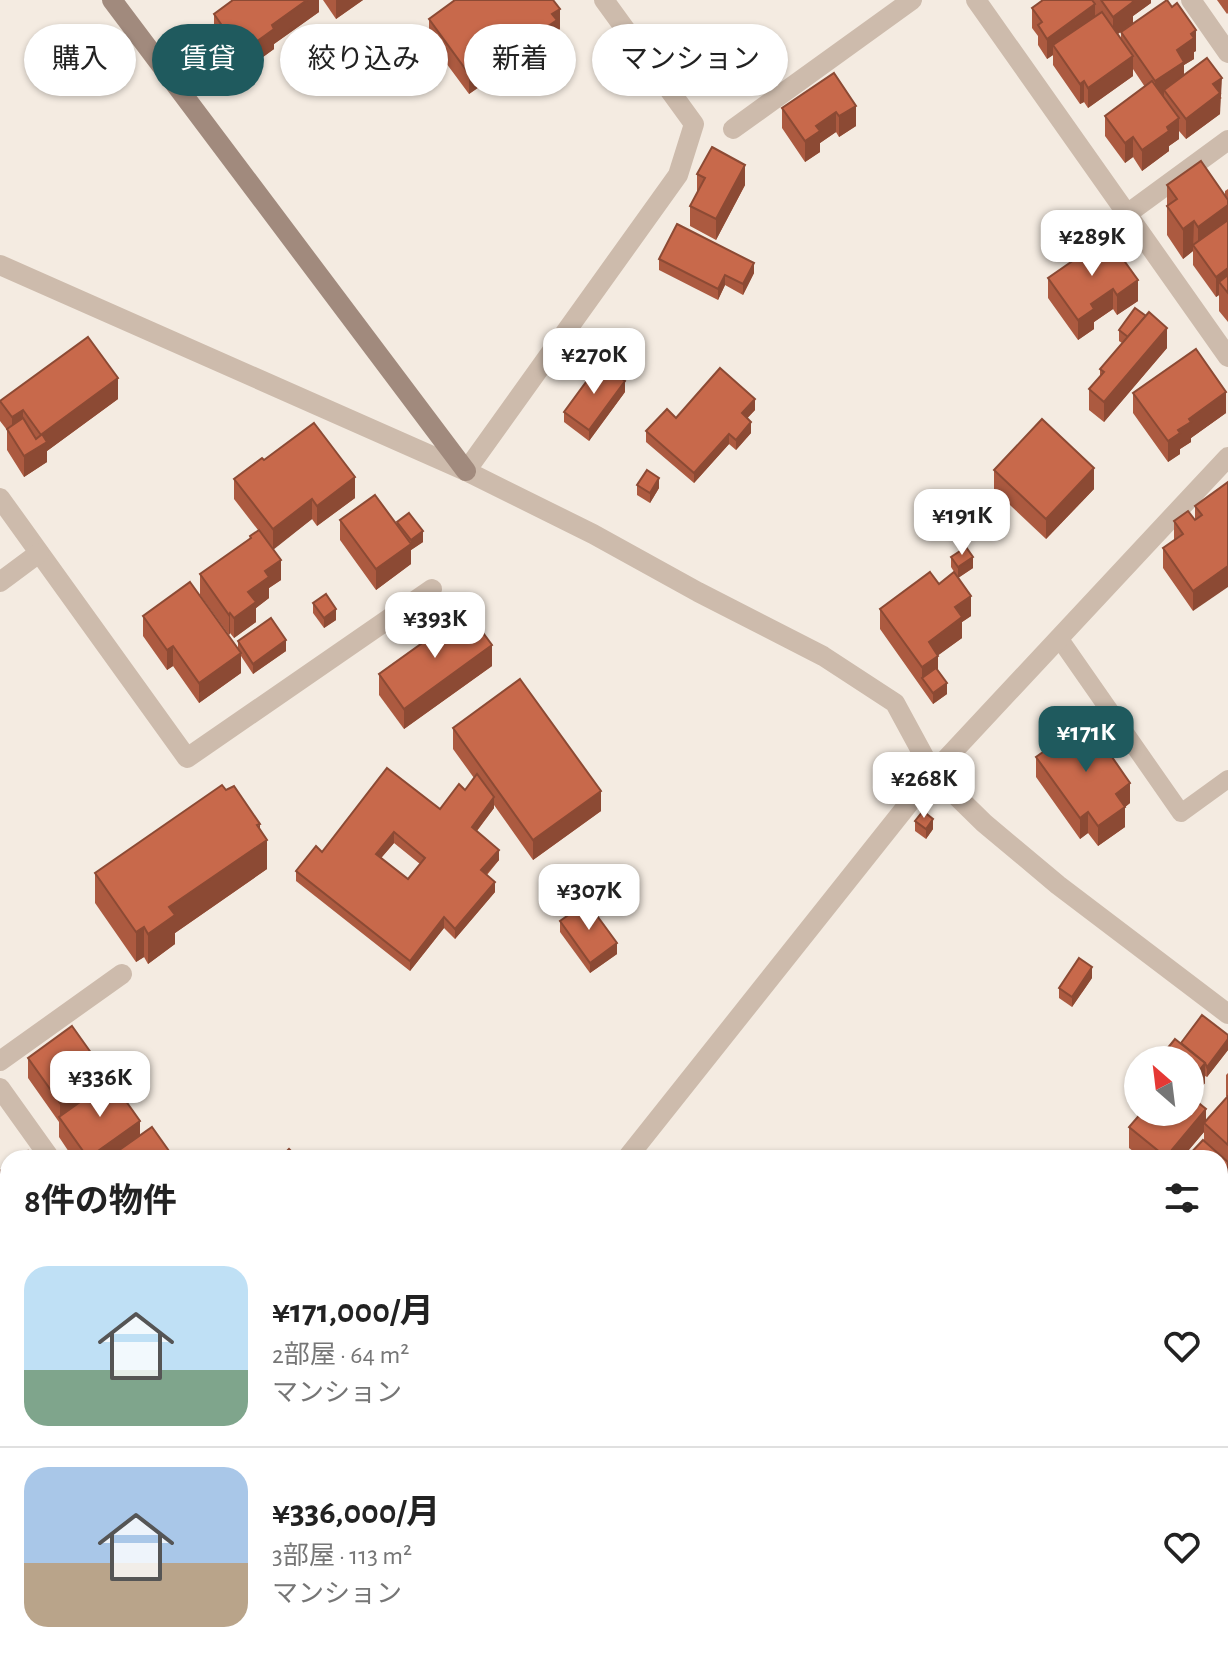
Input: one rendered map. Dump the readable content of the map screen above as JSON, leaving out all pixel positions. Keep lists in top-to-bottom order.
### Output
{
  "north": "top left",
  "page": {
    "chip": [
      "購入",
      "賃貸",
      "絞り込み",
      "新着",
      "マンション"
    ],
    "price": [
      "¥289K",
      "¥270K",
      "¥191K",
      "¥393K",
      "¥171K",
      "¥268K",
      "¥307K",
      "¥336K"
    ],
    "heading": "8件の物件",
    "list": [
      {
        "name": "¥171,000/月",
        "note": "2部屋 · 64 m² · マンション"
      },
      {
        "name": "¥336,000/月",
        "note": "3部屋 · 113 m² · マンション"
      }
    ]
  }
}
